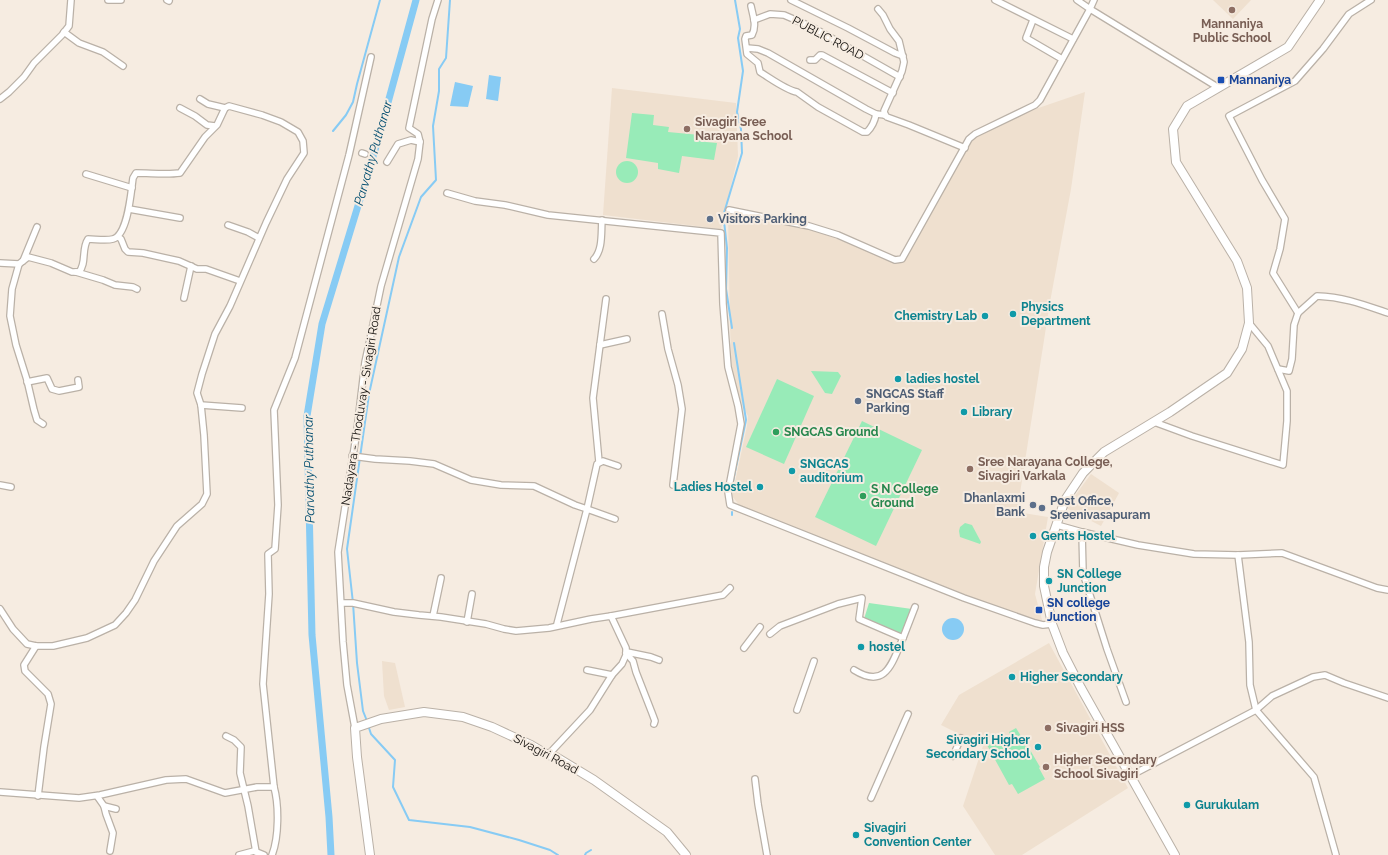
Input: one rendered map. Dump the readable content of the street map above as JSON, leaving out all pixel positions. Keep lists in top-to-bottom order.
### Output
{
  "streets": {
    "main road": ["Sivagiri Road"],
    "street": ["PUBLIC ROAD", "Nadayara - Thoduvay - Sivagiri Road"]
  },
  "crossings": [
    ["Nadayara - Thoduvay - Sivagiri Road", "Sivagiri Road"]
  ],
  "water": ["Parvathy Puthanar"],
  "places": {
    "other": [
      "Mannaniya Public School",
      "Sivagiri Sree Narayana School",
      "Visitors Parking",
      "Physics Department",
      "Chemistry Lab",
      "ladies hostel",
      "SNGCAS Staff Parking",
      "Library",
      "SNGCAS Ground",
      "Sree Narayana College, Sivagiri Varkala",
      "SNGCAS auditorium",
      "Ladies Hostel",
      "S N College Ground",
      "Dhanlaxmi Bank",
      "Post Office, Sreenivasapuram",
      "Gents Hostel",
      "SN College Junction",
      "hostel",
      "Higher Secondary",
      "Sivagiri HSS",
      "Sivagiri Higher Secondary School",
      "Higher Secondary School Sivagiri",
      "Gurukulam",
      "Sivagiri Convention Center"
    ],
    "transit": ["Mannaniya", "SN college Junction"]
  }
}
